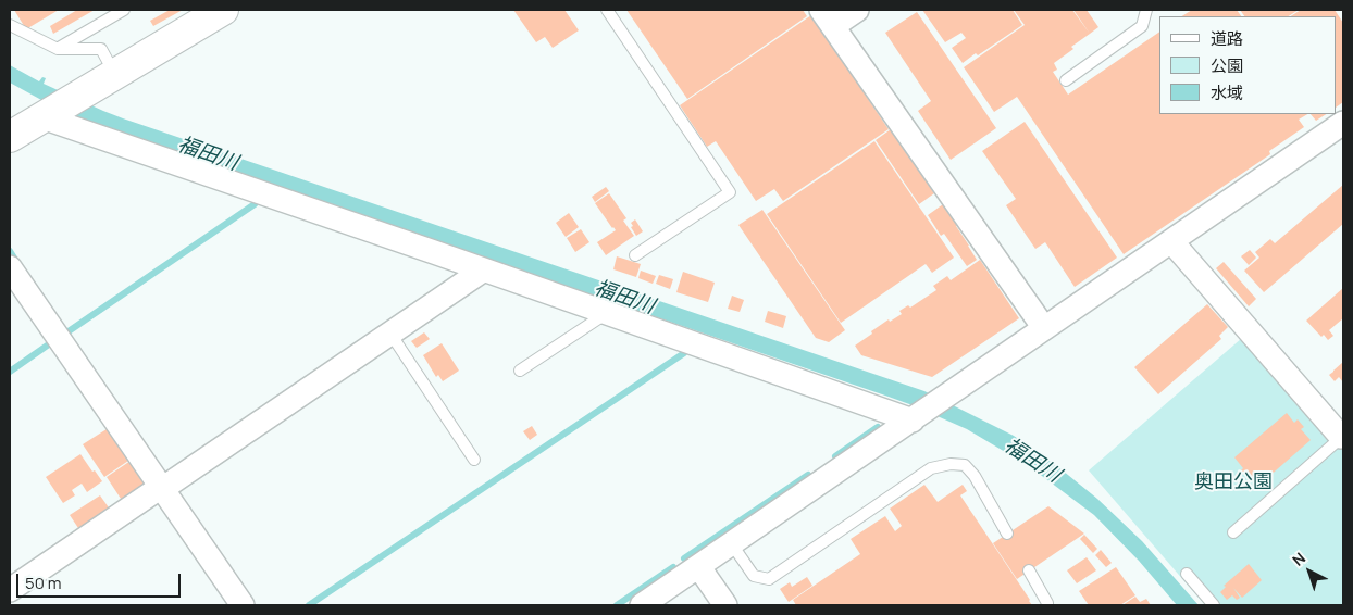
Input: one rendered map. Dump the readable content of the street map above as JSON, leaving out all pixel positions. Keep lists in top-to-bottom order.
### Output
{
  "water": ["福田川"],
  "parks": ["奥田公園"],
  "legend": ["道路", "公園", "水域"],
  "scale_bar": "50 m",
  "north": "top left"
}
